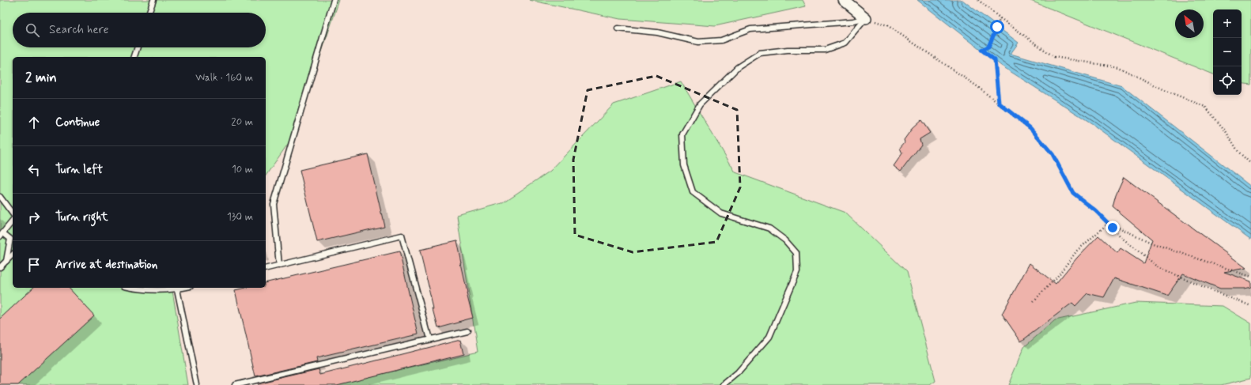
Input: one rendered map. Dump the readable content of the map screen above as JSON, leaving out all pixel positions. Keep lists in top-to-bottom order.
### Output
{
  "north": "top left",
  "page": {
    "map_buttons": ["+", "−"],
    "search": "Search here",
    "heading": ["2 min", "Walk · 160 m"],
    "list": [
      ["Continue", "20 m"],
      ["Turn left", "10 m"],
      ["Turn right", "130 m"],
      "Arrive at destination"
    ]
  }
}
